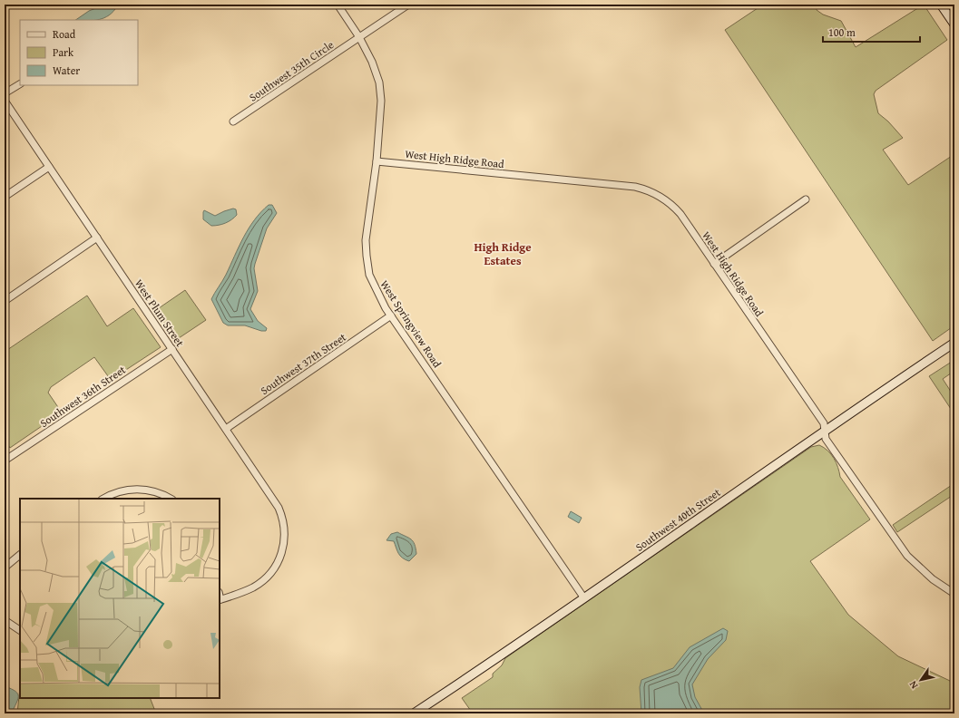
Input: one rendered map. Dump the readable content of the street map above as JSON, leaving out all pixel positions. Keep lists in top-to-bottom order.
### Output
{
  "streets": {
    "main road": ["Southwest 40th Street"],
    "street": [
      "Southwest 35th Circle",
      "West High Ridge Road",
      "West Plum Street",
      "West Springview Road",
      "Southwest 37th Street",
      "Southwest 36th Street"
    ]
  },
  "crossings": [
    ["Southwest 35th Circle", "West Springview Road"],
    ["West High Ridge Road", "West Springview Road"],
    ["West High Ridge Road", "Southwest 40th Street"],
    ["West Plum Street", "Southwest 37th Street"],
    ["West Plum Street", "Southwest 36th Street"],
    ["West Springview Road", "Southwest 37th Street"],
    ["West Springview Road", "Southwest 40th Street"]
  ],
  "districts": ["High Ridge Estates"],
  "legend": ["Road", "Park", "Water"],
  "scale_bar": "100 m",
  "north": "bottom left"
}
